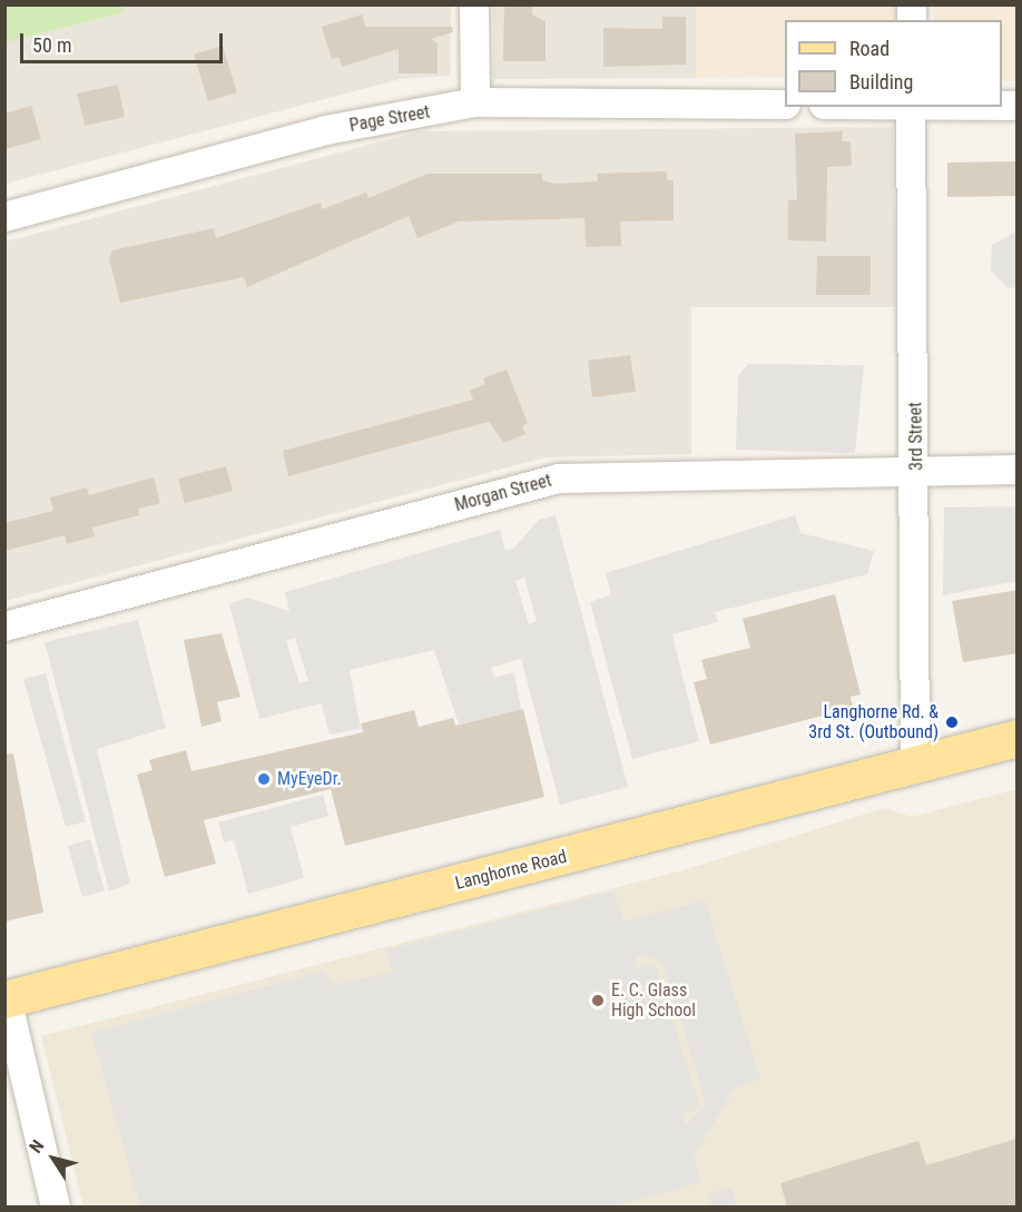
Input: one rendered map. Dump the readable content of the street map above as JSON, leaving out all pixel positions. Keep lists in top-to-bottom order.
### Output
{
  "streets": {
    "main road": ["Langhorne Road"],
    "street": ["Page Street", "3rd Street", "Morgan Street"]
  },
  "crossings": [
    ["3rd Street", "Morgan Street"],
    ["3rd Street", "Langhorne Road"]
  ],
  "places": ["Langhorne Rd. & 3rd St. (Outbound)", "MyEyeDr.", "E. C. Glass High School"],
  "legend": ["Road", "Building"],
  "scale_bar": "50 m",
  "north": "top left"
}
